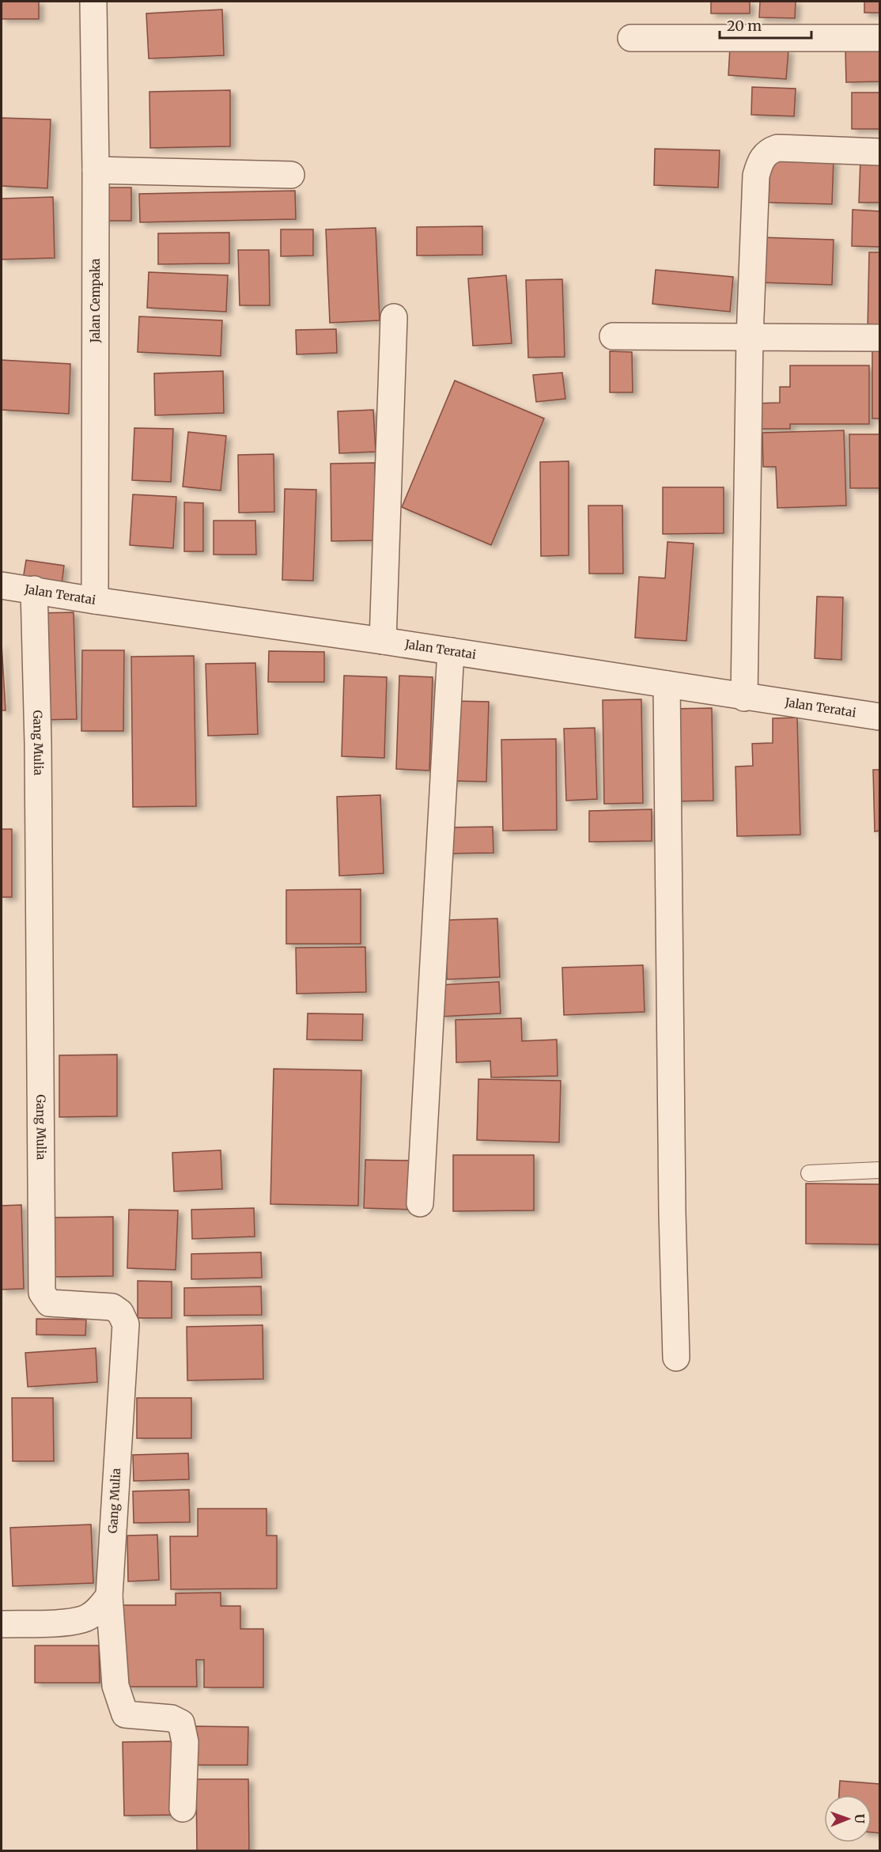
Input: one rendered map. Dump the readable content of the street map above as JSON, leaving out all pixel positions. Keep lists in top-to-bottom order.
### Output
{
  "streets": {
    "street": ["Jalan Cempaka", "Jalan Teratai", "Gang Mulia"]
  },
  "crossings": [
    ["Jalan Cempaka", "Jalan Teratai"],
    ["Jalan Teratai", "Gang Mulia"]
  ],
  "scale_bar": "20 m",
  "north": "right"
}
